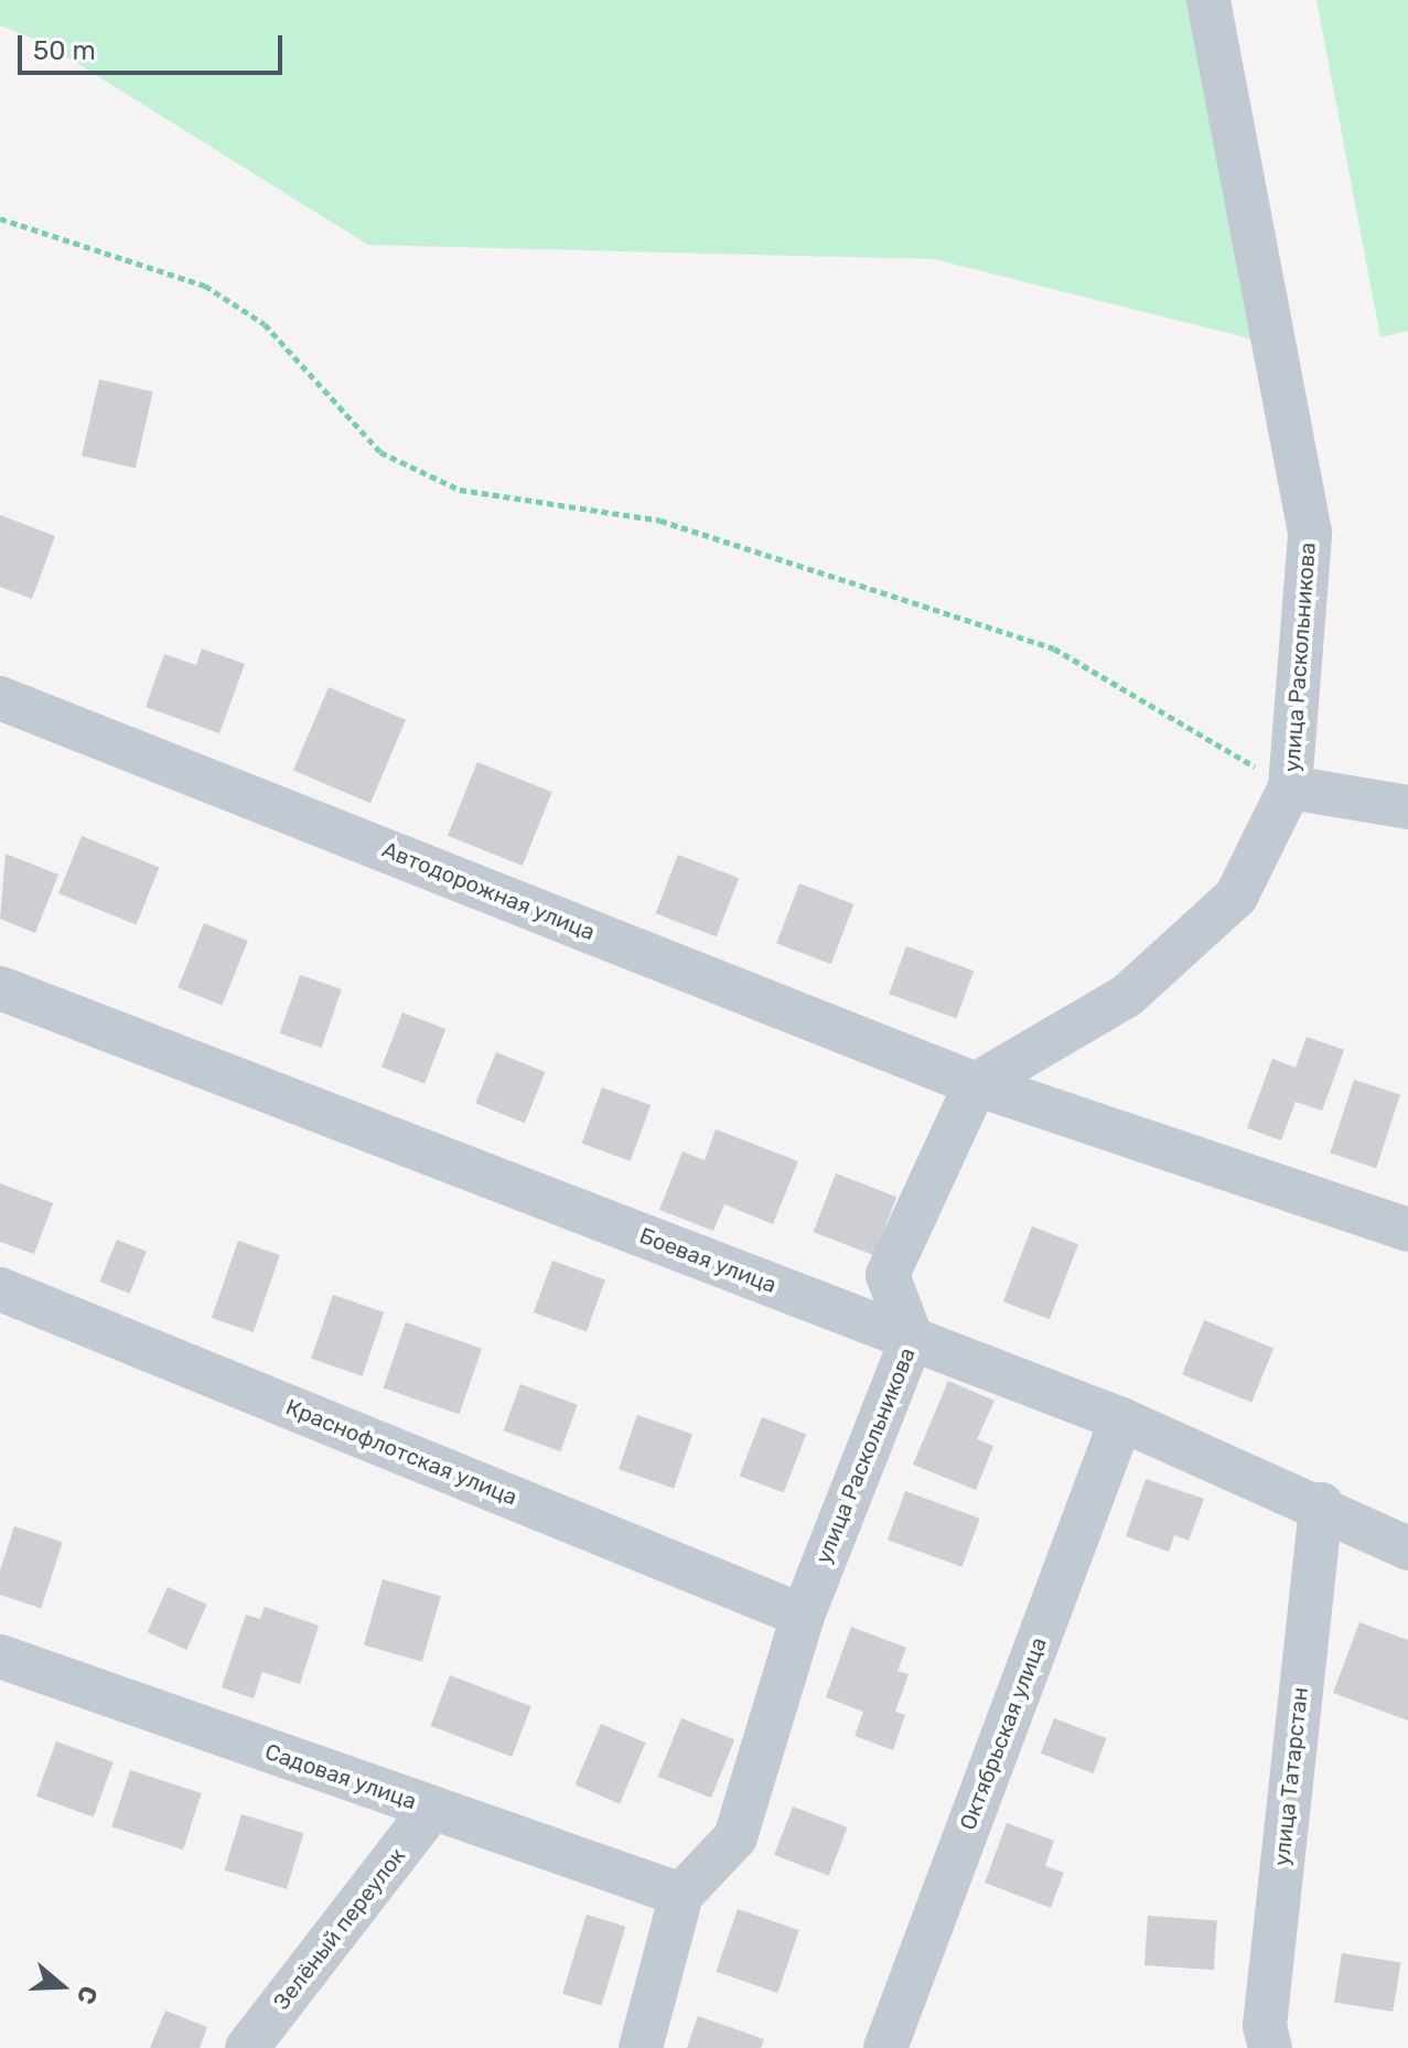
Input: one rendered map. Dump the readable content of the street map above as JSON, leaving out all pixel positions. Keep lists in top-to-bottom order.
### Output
{
  "streets": {
    "street": [
      "улица Раскольникова",
      "Автодорожная улица",
      "Боевая улица",
      "Краснофлотская улица",
      "Октябрьская улица",
      "Садовая улица",
      "улица Татарстан",
      "Зелёный переулок"
    ]
  },
  "crossings": [
    ["улица Раскольникова", "Автодорожная улица"],
    ["улица Раскольникова", "Боевая улица"],
    ["улица Раскольникова", "Краснофлотская улица"],
    ["улица Раскольникова", "Садовая улица"],
    ["Боевая улица", "Октябрьская улица"],
    ["Боевая улица", "улица Татарстан"],
    ["Садовая улица", "Зелёный переулок"]
  ],
  "scale_bar": "50 m",
  "north": "right"
}
